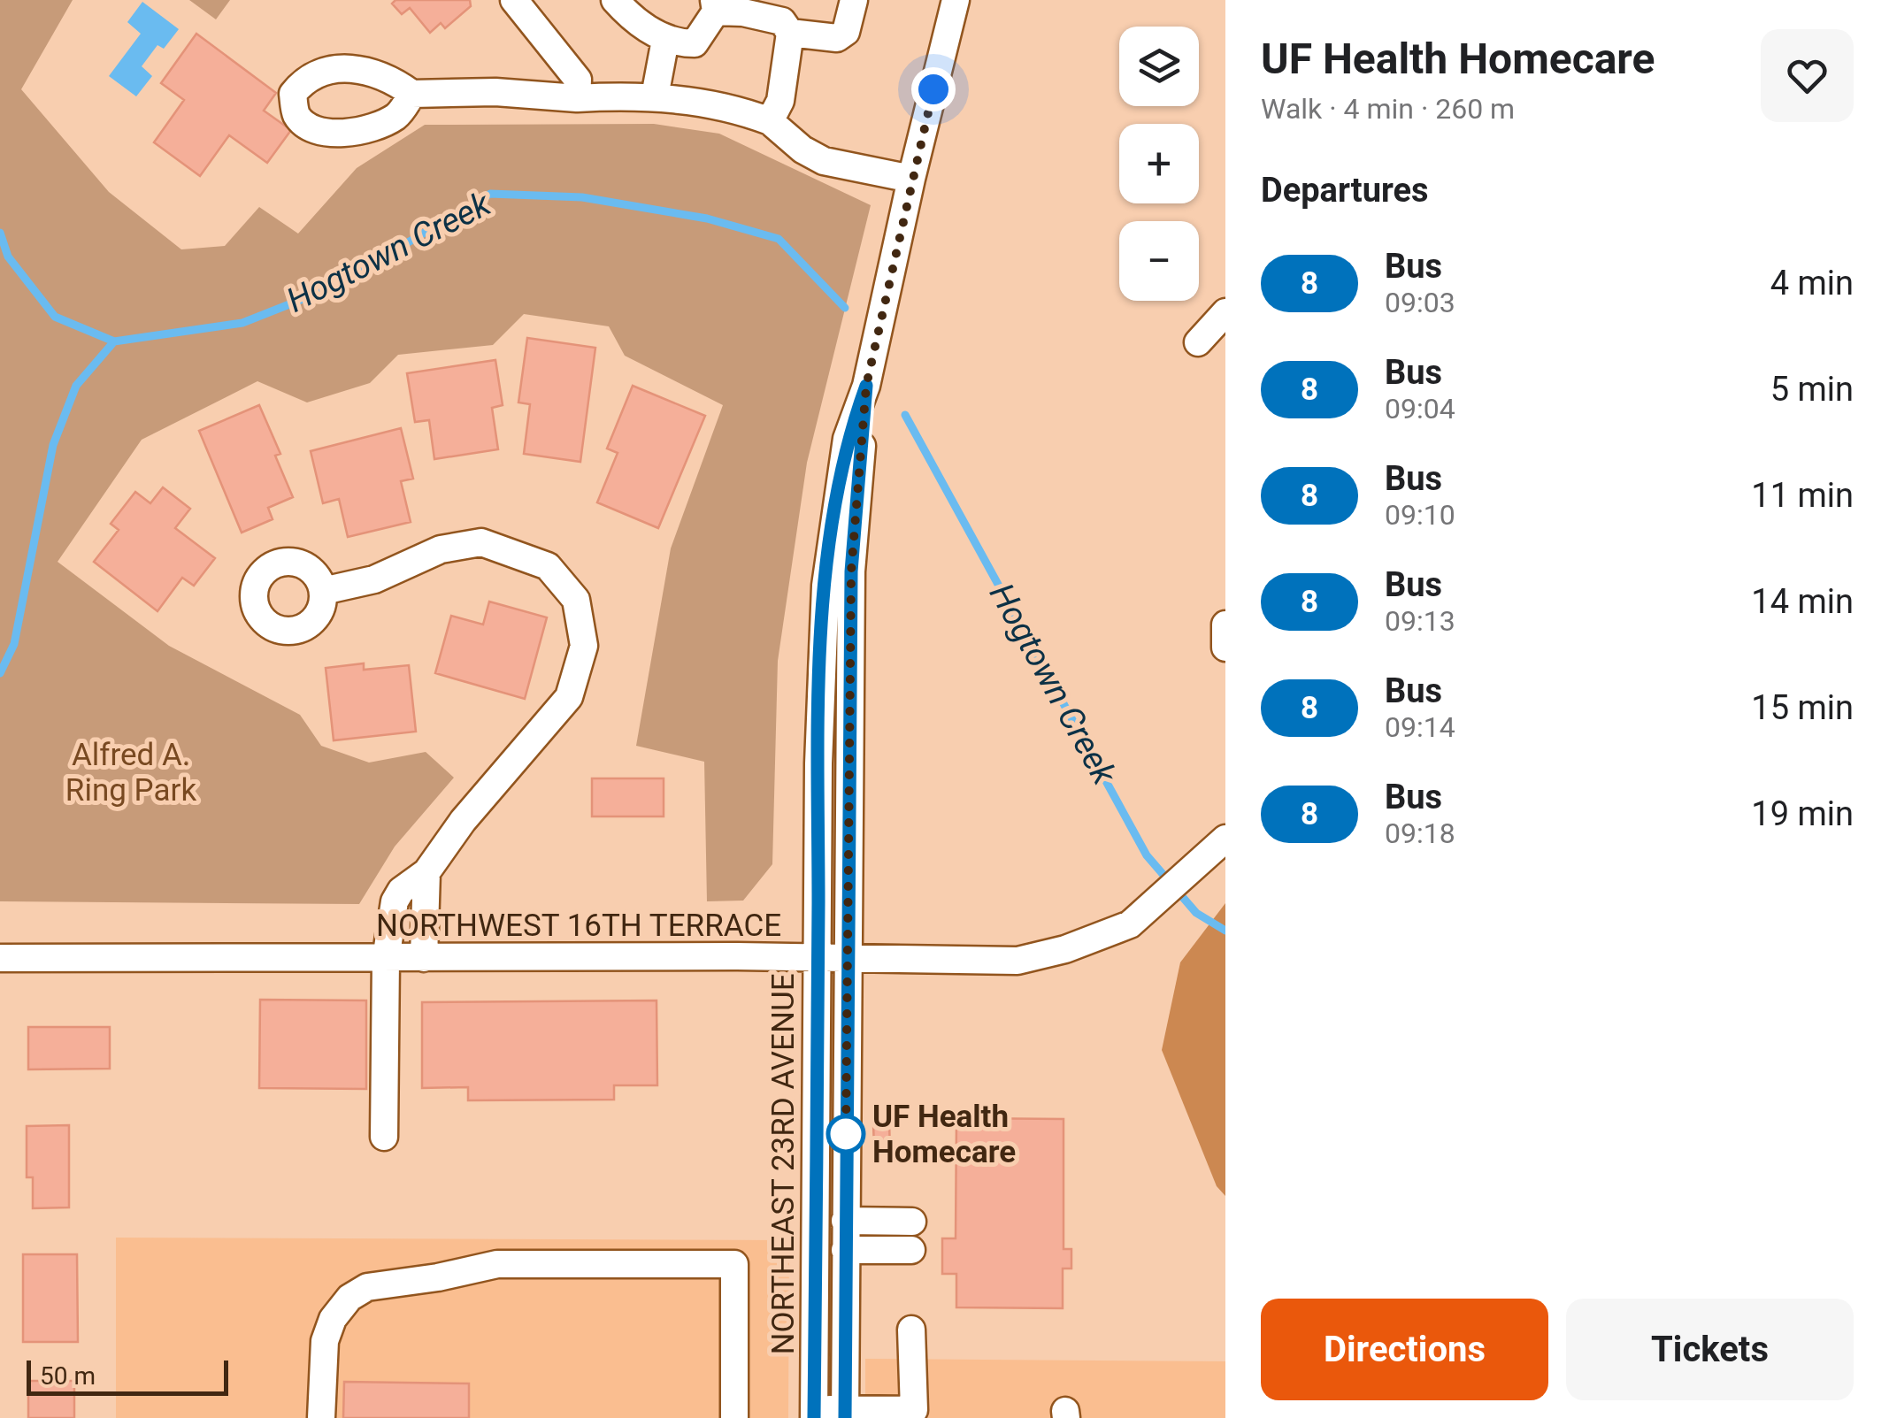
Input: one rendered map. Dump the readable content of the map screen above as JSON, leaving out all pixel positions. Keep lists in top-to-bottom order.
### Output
{
  "streets": {
    "street": ["NORTHWEST 16TH TERRACE", "NORTHEAST 23RD AVENUE"]
  },
  "crossings": [
    ["NORTHWEST 16TH TERRACE", "NORTHEAST 23RD AVENUE"]
  ],
  "water": ["Hogtown Creek"],
  "parks": ["Alfred A. Ring Park"],
  "places": ["UF Health Homecare"],
  "lines": ["bus line 8"],
  "scale_bar": "50 m",
  "page": {
    "heading": [
      ["UF Health Homecare", "Walk · 4 min · 260 m"],
      "Departures"
    ],
    "map_buttons": ["+", "−"],
    "list": [
      {
        "mark": "8",
        "name": "Bus",
        "note": "09:03",
        "value": "4 min"
      },
      {
        "mark": "8",
        "name": "Bus",
        "note": "09:04",
        "value": "5 min"
      },
      {
        "mark": "8",
        "name": "Bus",
        "note": "09:10",
        "value": "11 min"
      },
      {
        "mark": "8",
        "name": "Bus",
        "note": "09:13",
        "value": "14 min"
      },
      {
        "mark": "8",
        "name": "Bus",
        "note": "09:14",
        "value": "15 min"
      },
      {
        "mark": "8",
        "name": "Bus",
        "note": "09:18",
        "value": "19 min"
      }
    ],
    "buttons": ["Directions", "Tickets"],
    "scale": "50 m"
  }
}
